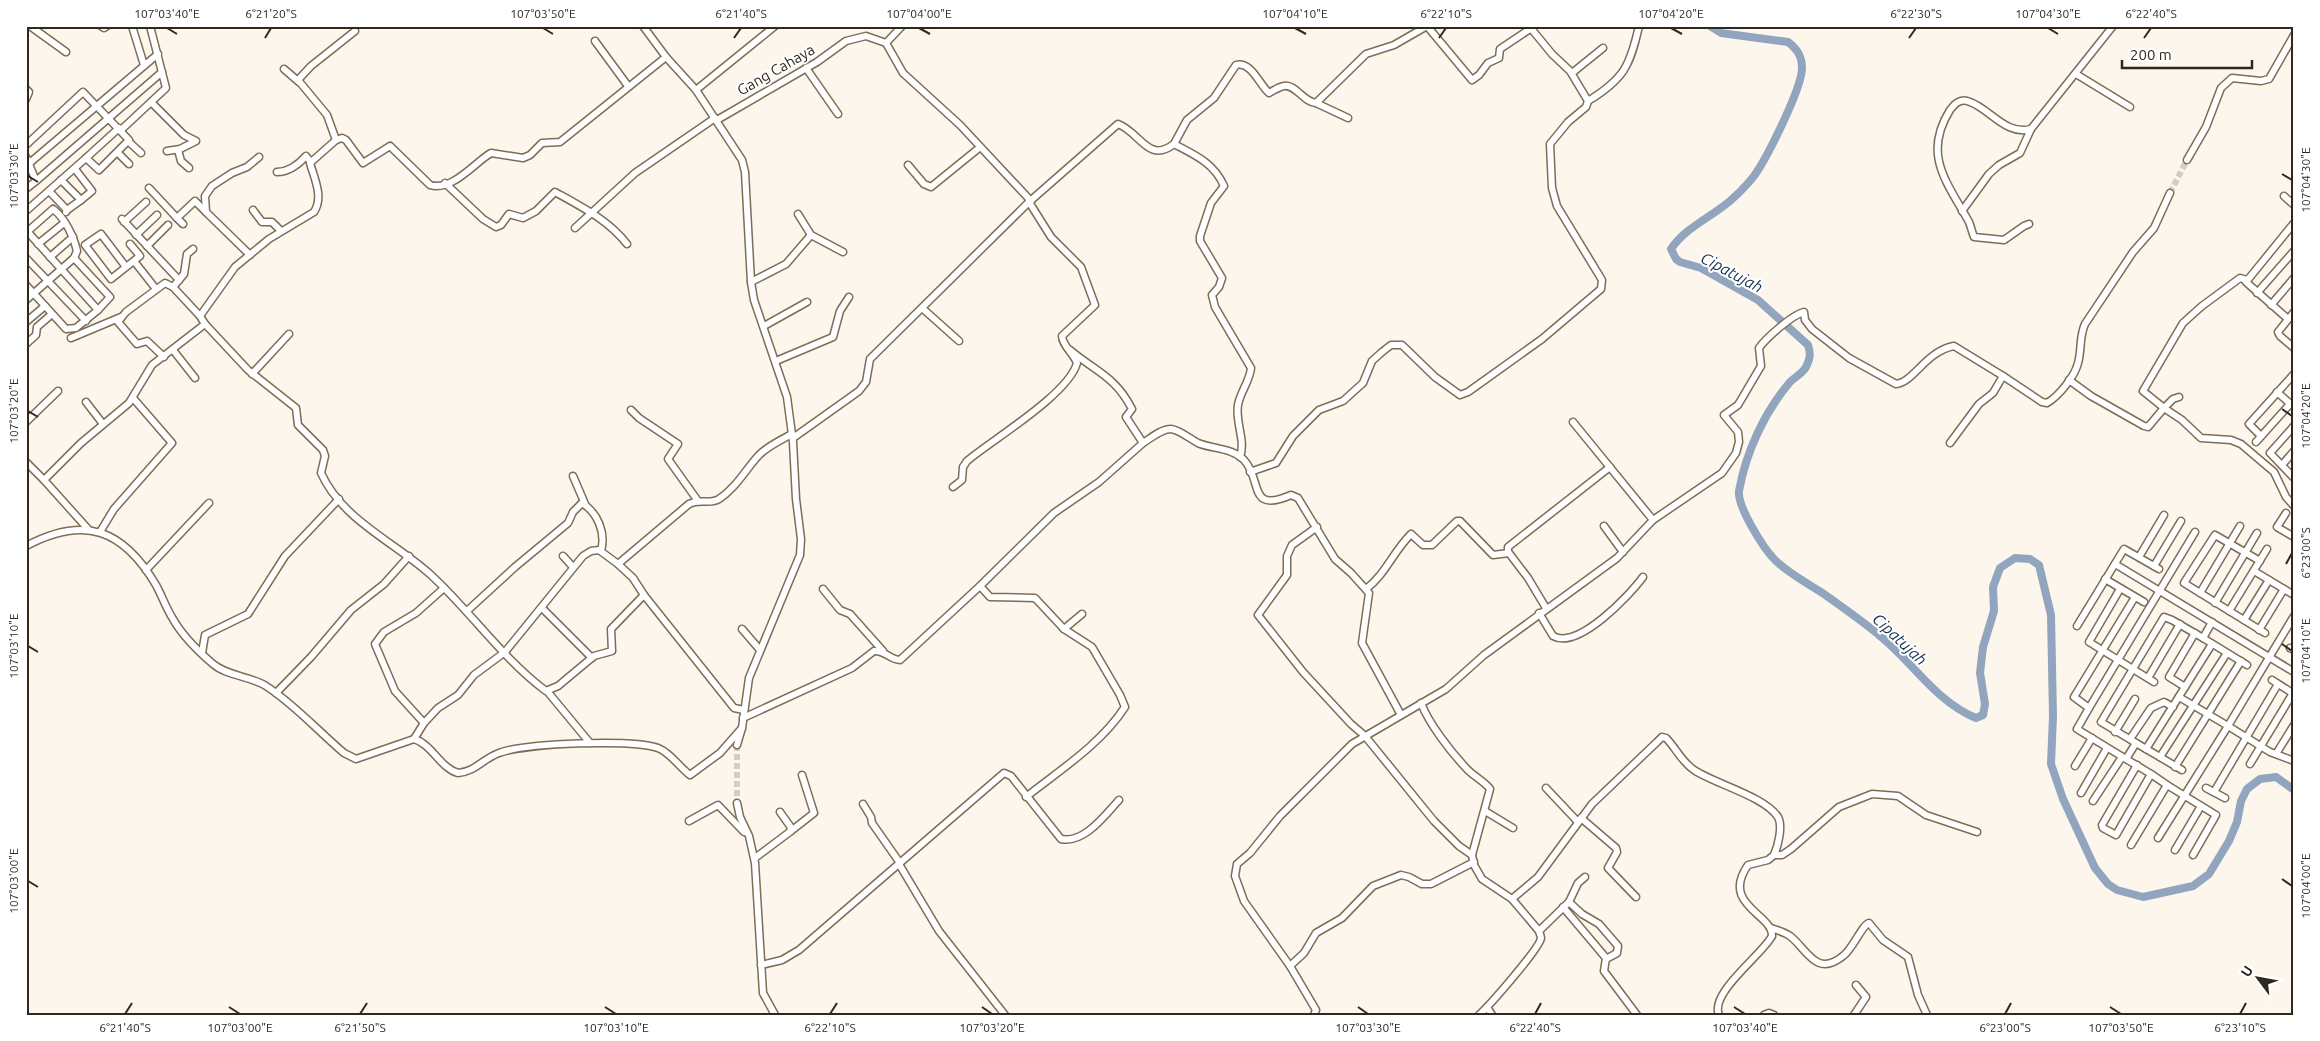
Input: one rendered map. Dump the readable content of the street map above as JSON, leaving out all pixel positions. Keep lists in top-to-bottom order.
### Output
{
  "streets": {
    "street": ["Gang Cahaya"]
  },
  "water": ["Cipatujah"],
  "scale_bar": "200 m",
  "north": "top left",
  "coordinates": [
    "107°03'40\"E",
    "6°21'20\"S",
    "107°03'50\"E",
    "6°21'40\"S",
    "107°04'00\"E",
    "107°04'10\"E",
    "6°22'10\"S",
    "107°04'20\"E",
    "6°22'30\"S",
    "107°04'30\"E",
    "6°22'40\"S",
    "107°03'30\"E",
    "107°03'20\"E",
    "6°23'00\"S",
    "107°03'10\"E",
    "107°03'00\"E",
    "6°21'50\"S",
    "6°23'10\"S"
  ]
}
